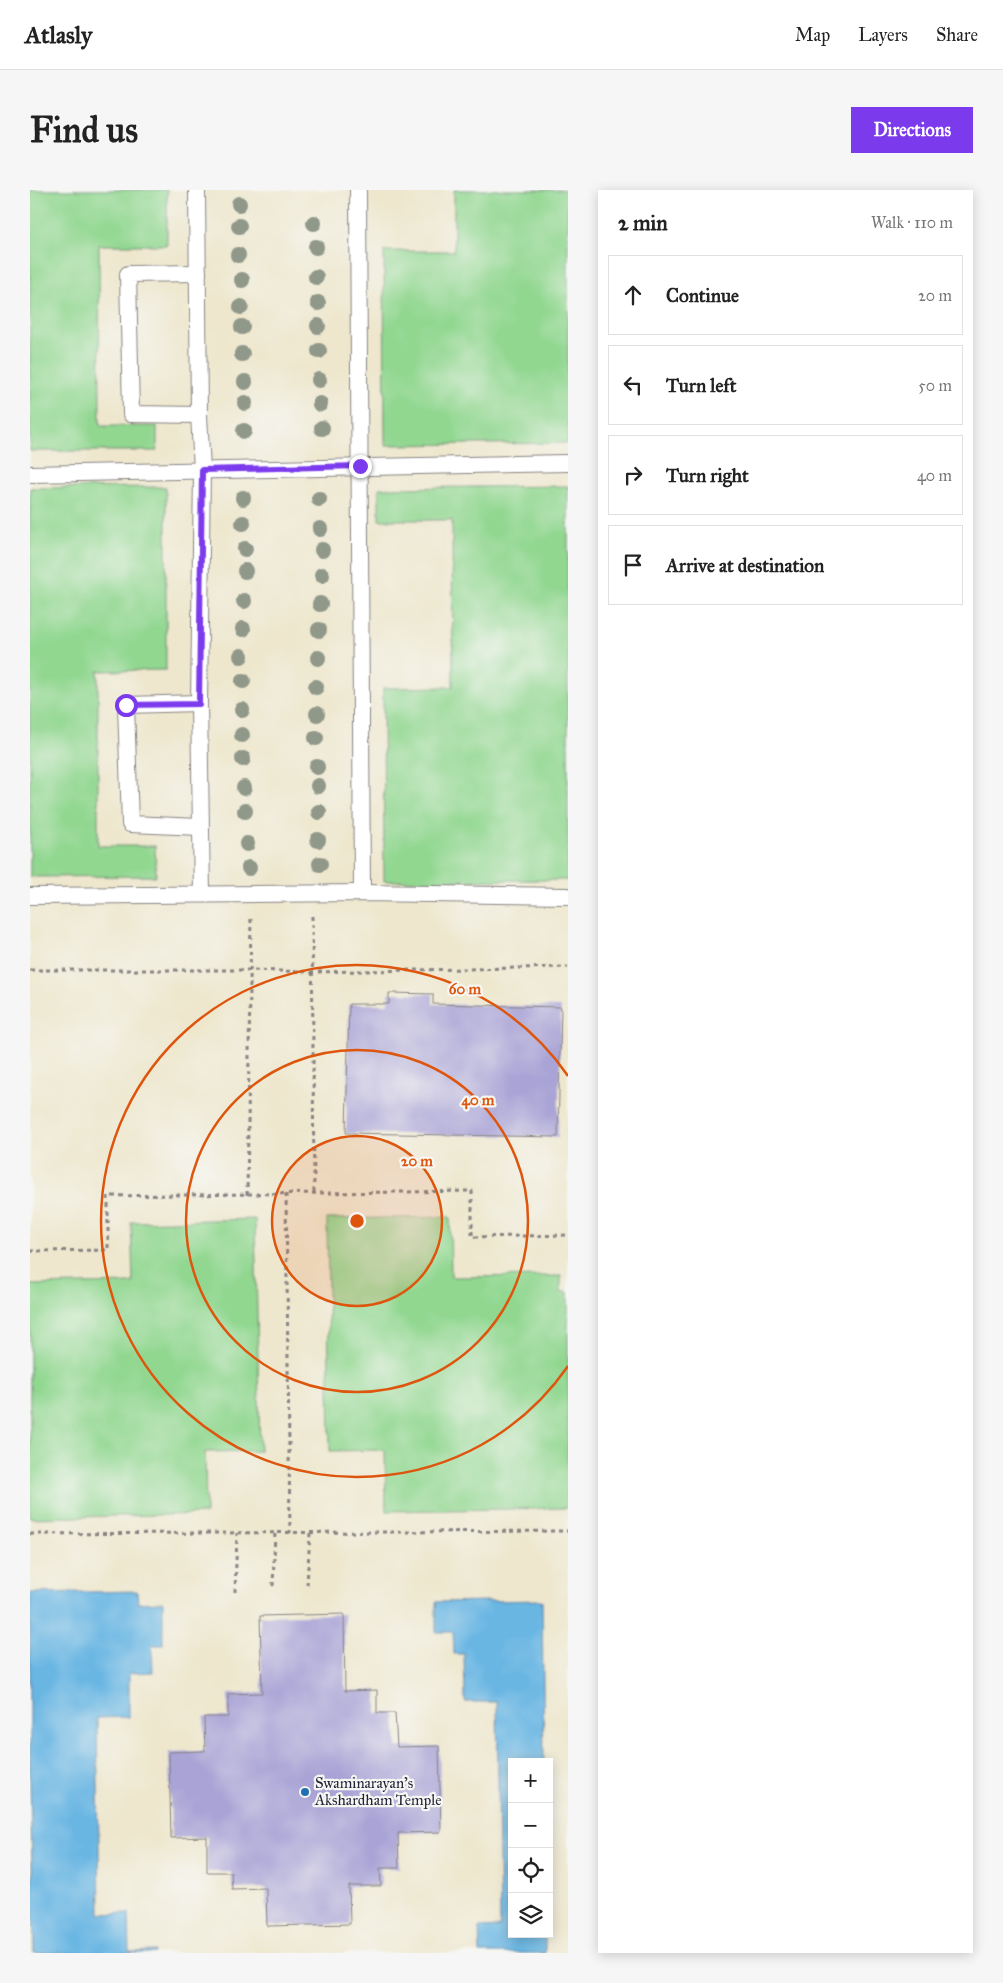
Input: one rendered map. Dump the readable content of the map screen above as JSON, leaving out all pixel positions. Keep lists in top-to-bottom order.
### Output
{
  "places": ["Swaminarayan's Akshardham Temple"],
  "page": {
    "header": "Atlasly",
    "nav": ["Map", "Layers", "Share"],
    "buttons": "Directions",
    "title": "Find us",
    "heading": ["2 min", "Walk · 110 m"],
    "list": [
      ["Continue", "20 m"],
      ["Turn left", "50 m"],
      ["Turn right", "40 m"],
      "Arrive at destination"
    ],
    "map_buttons": ["+", "−"]
  },
  "rings": ["60 m", "40 m", "20 m"]
}
